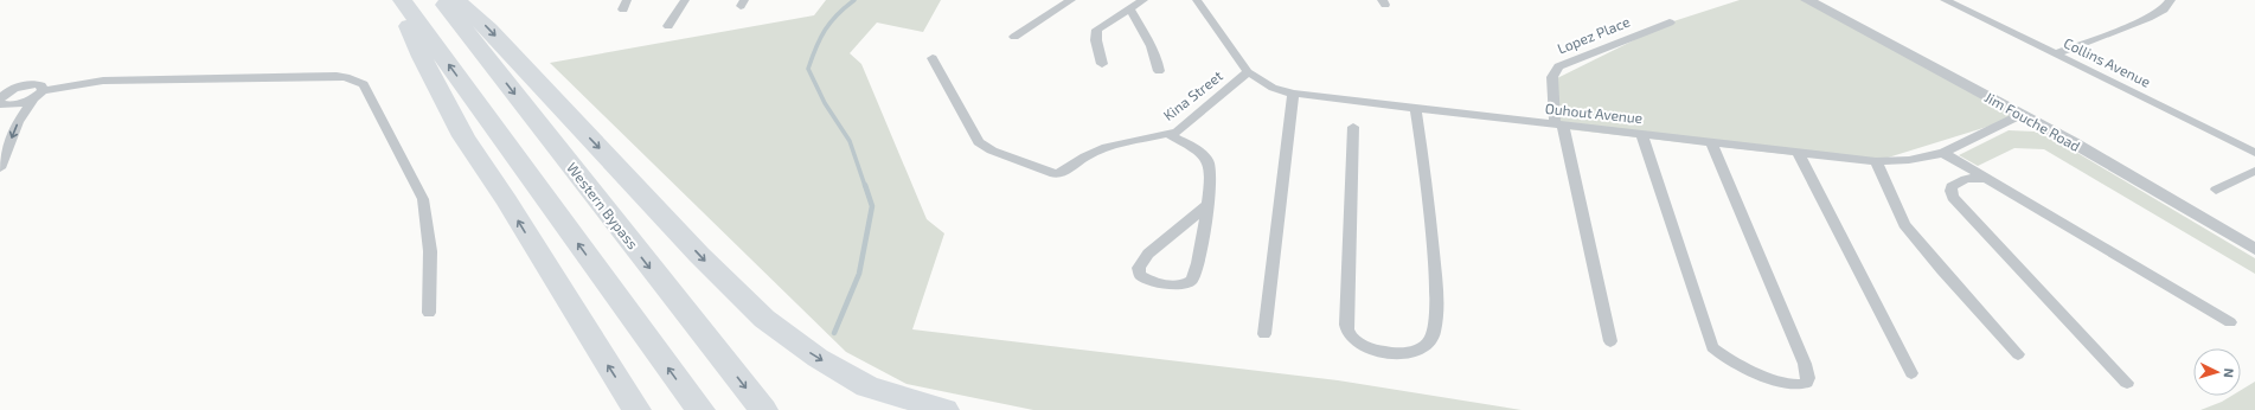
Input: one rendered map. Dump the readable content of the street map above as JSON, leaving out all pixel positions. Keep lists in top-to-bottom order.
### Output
{
  "streets": {
    "highway": ["Western Bypass"],
    "street": [
      "Lopez Place",
      "Collins Avenue",
      "Kina Street",
      "Ouhout Avenue",
      "Jim Fouche Road"
    ]
  },
  "crossings": [
    ["Lopez Place", "Ouhout Avenue"],
    ["Kina Street", "Ouhout Avenue"],
    ["Ouhout Avenue", "Jim Fouche Road"]
  ],
  "north": "right"
}
